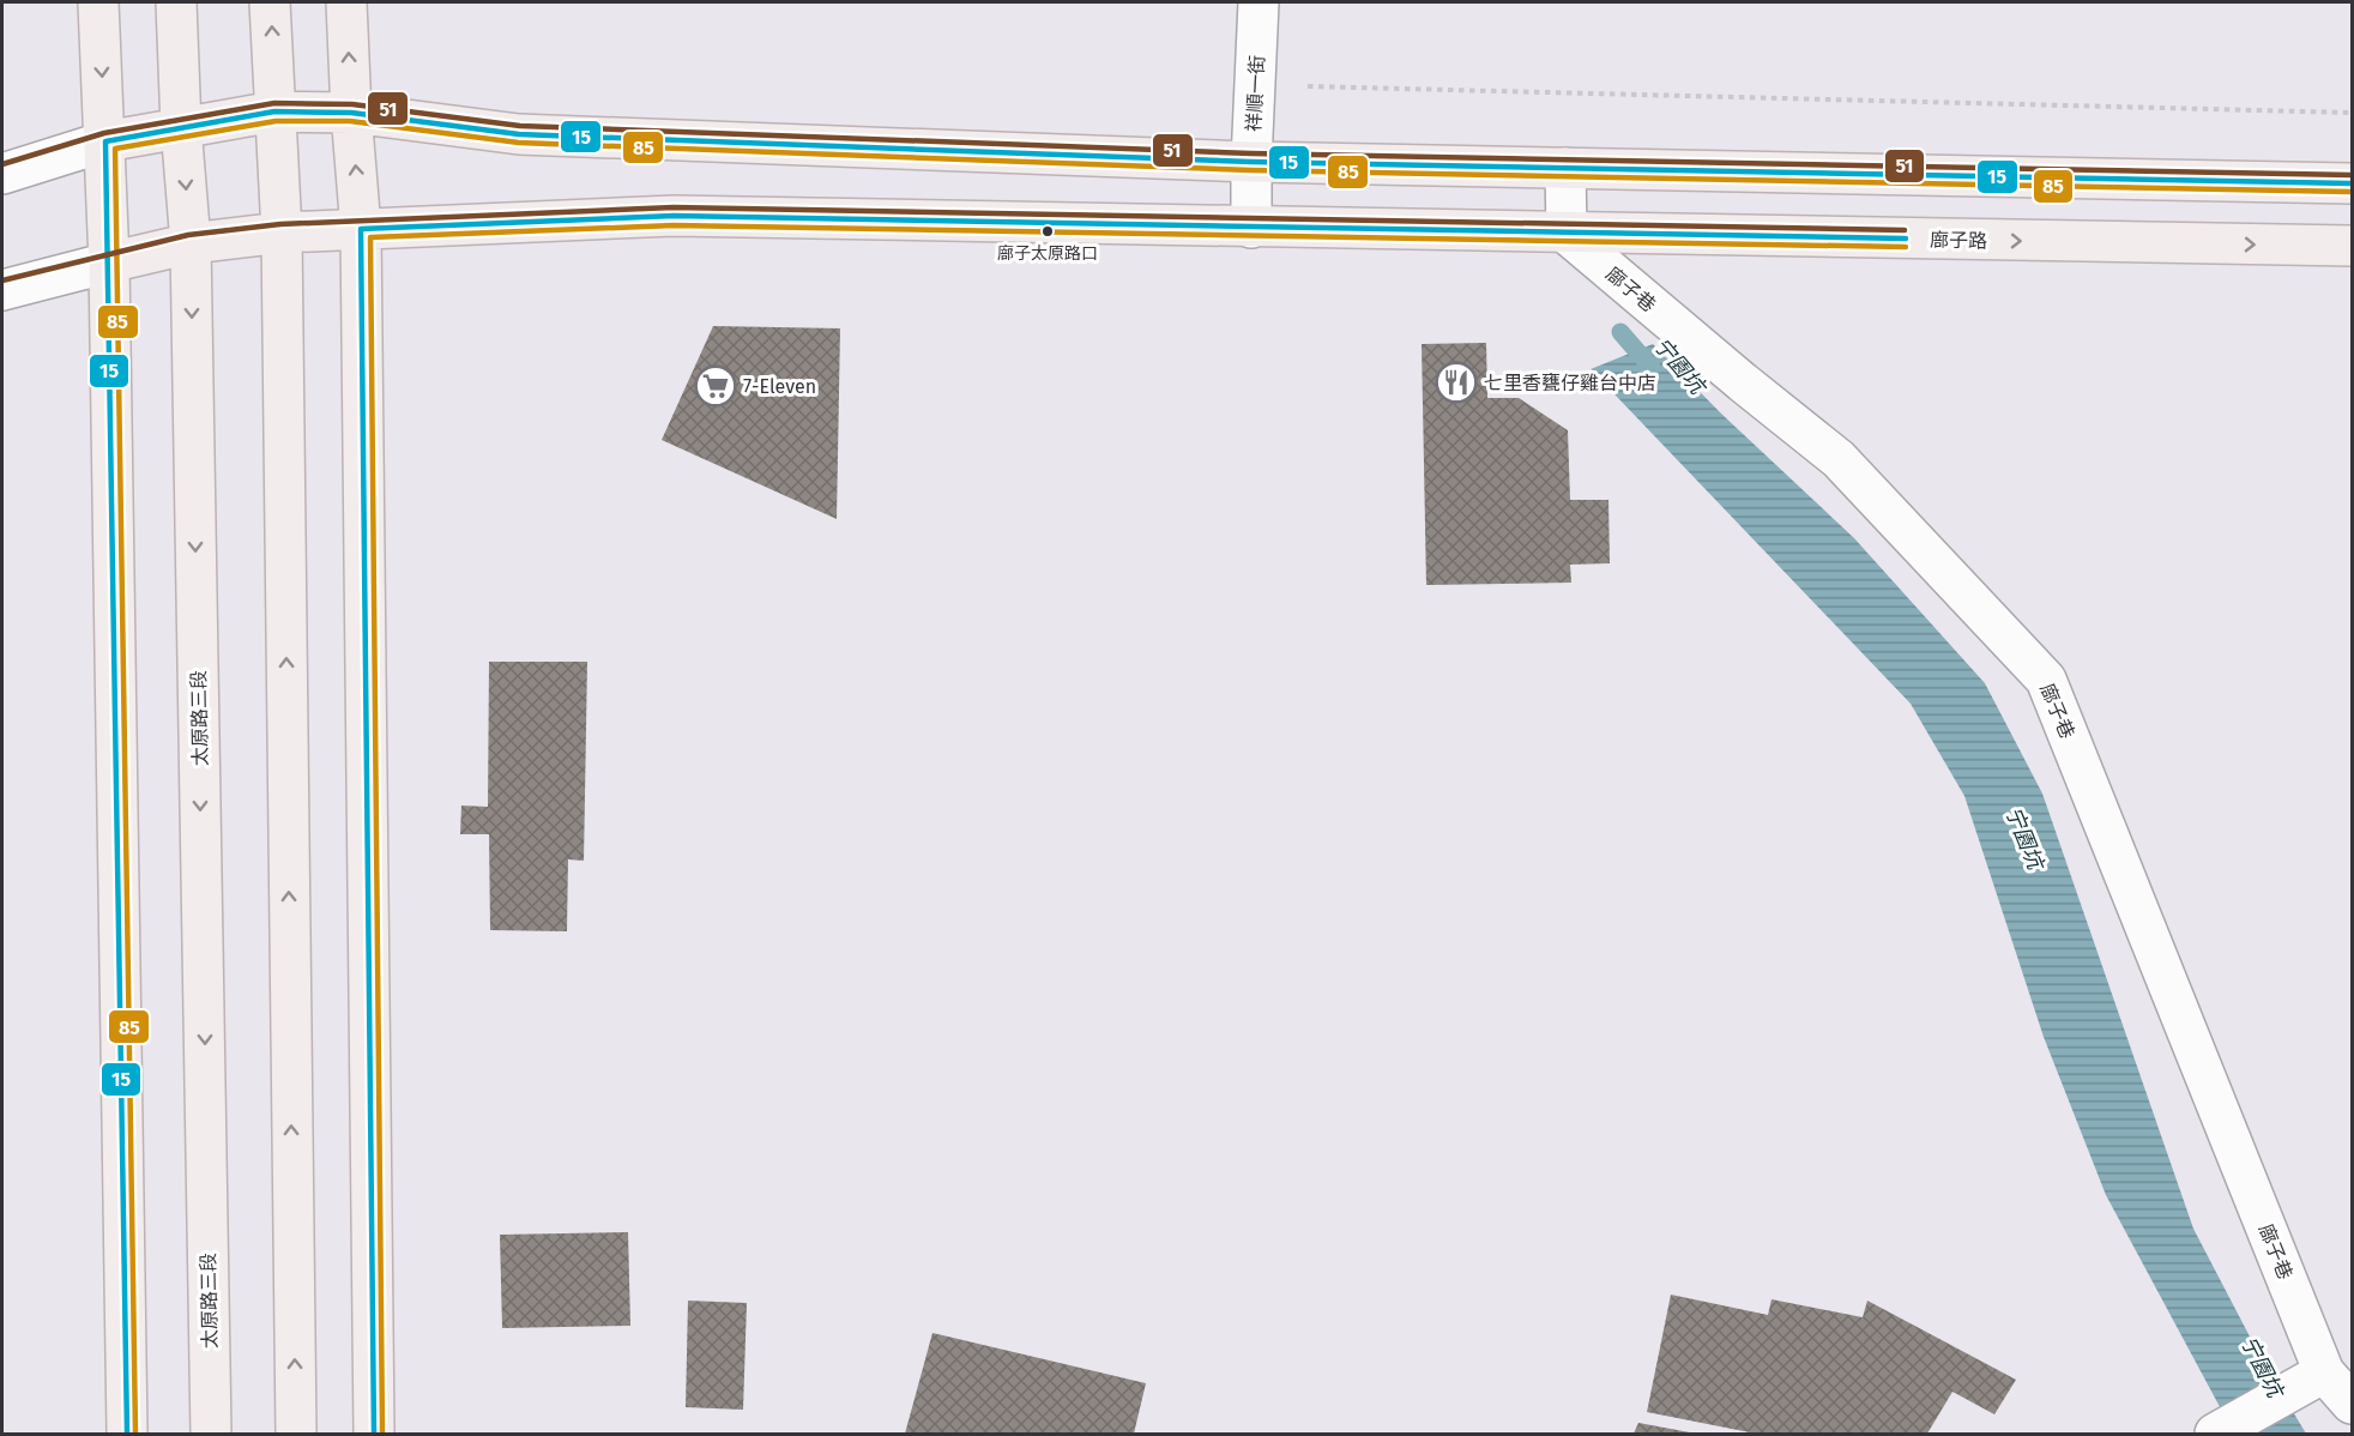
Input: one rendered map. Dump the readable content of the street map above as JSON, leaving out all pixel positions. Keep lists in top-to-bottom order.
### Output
{
  "streets": {
    "main road": ["廍子路", "太原路三段"],
    "street": ["祥順一街", "廍子巷"]
  },
  "crossings": [
    ["祥順一街", "廍子路"],
    ["廍子路", "廍子巷"],
    ["廍子路", "太原路三段"]
  ],
  "water": ["宁園坑"],
  "places": {
    "other": ["廍子太原路口"],
    "restaurant": ["七里香甕仔雞台中店"],
    "supermarket": ["7-Eleven"]
  },
  "lines": ["transit line 51", "transit line 15", "transit line 85"]
}
